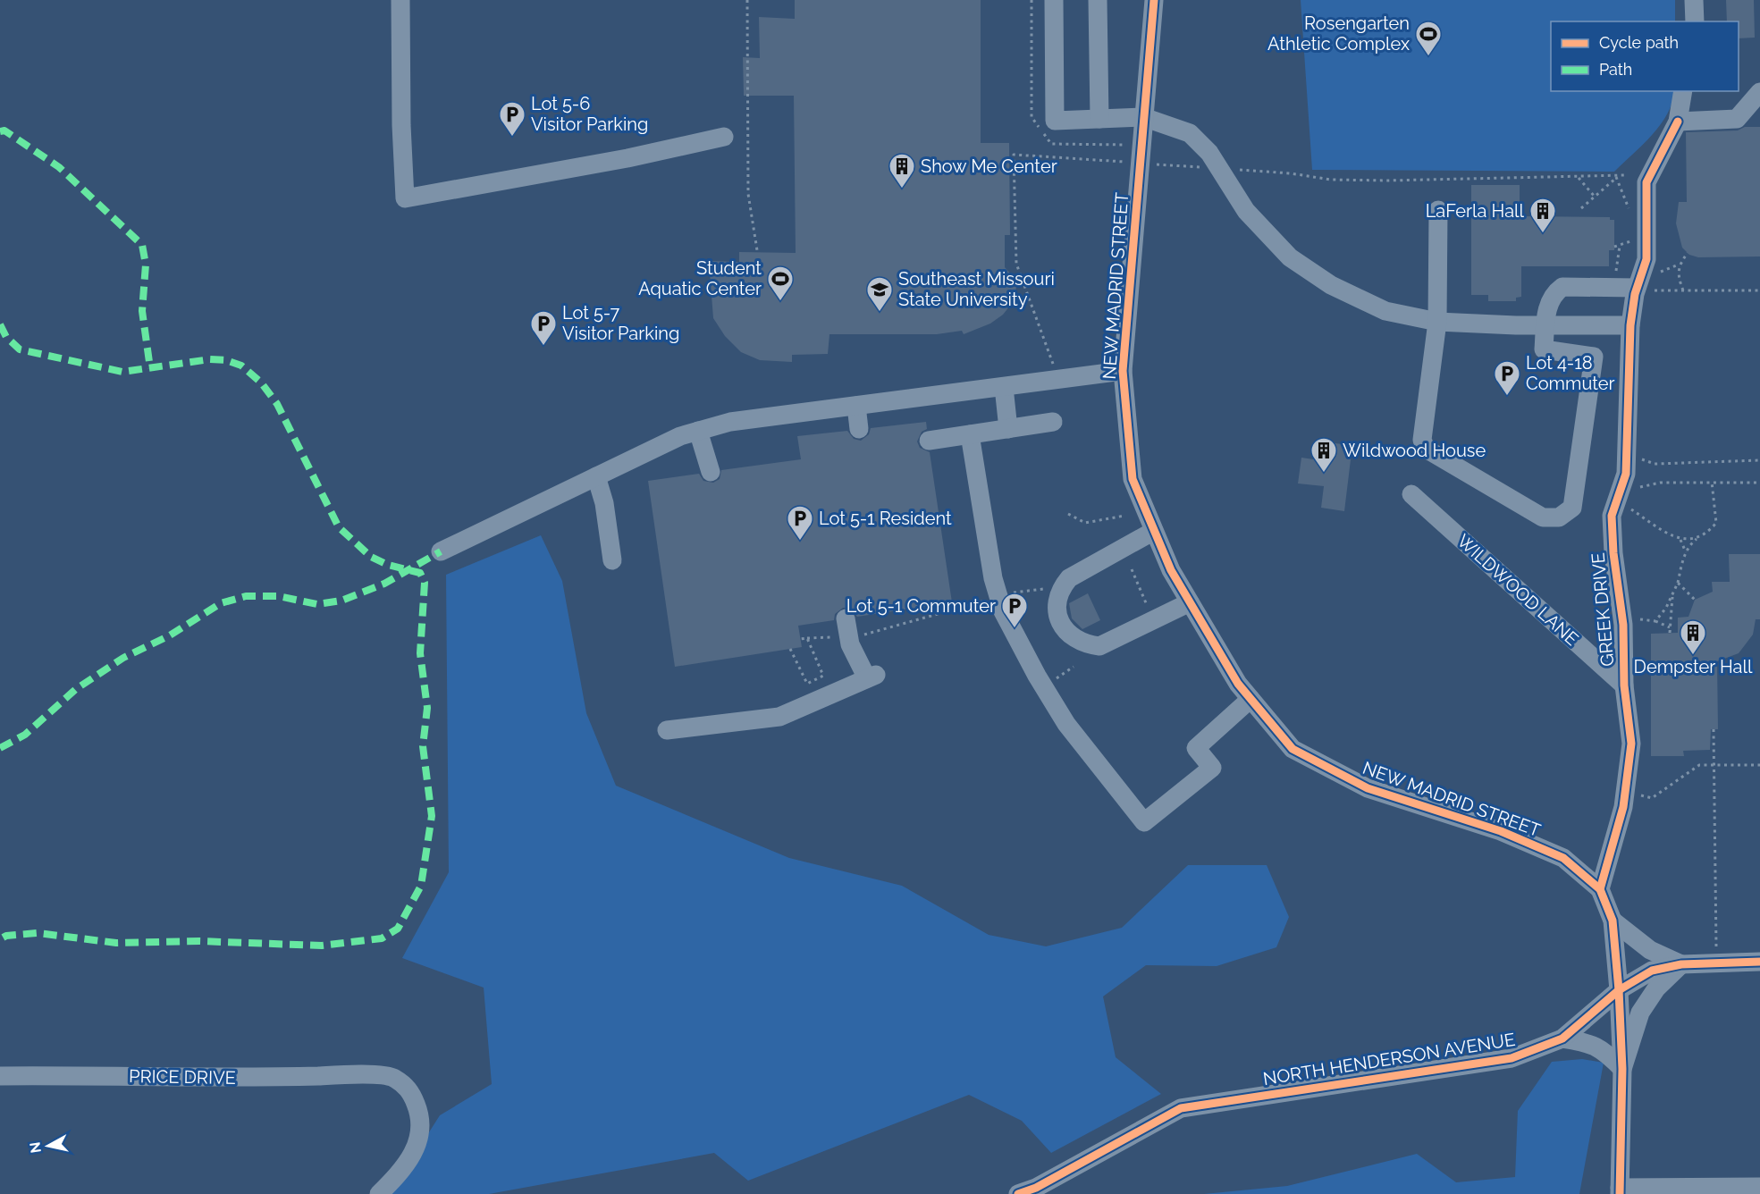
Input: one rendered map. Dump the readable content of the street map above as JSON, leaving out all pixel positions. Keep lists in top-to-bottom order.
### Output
{
  "streets": {
    "street": [
      "NEW MADRID STREET",
      "WILDWOOD LANE",
      "GREEK DRIVE",
      "NORTH HENDERSON AVENUE",
      "PRICE DRIVE"
    ]
  },
  "crossings": [
    ["NEW MADRID STREET", "GREEK DRIVE"],
    ["NEW MADRID STREET", "NORTH HENDERSON AVENUE"],
    ["WILDWOOD LANE", "GREEK DRIVE"]
  ],
  "places": {
    "sports": ["Rosengarten Athletic Complex", "Student Aquatic Center"],
    "parking": [
      "Lot 5-6 Visitor Parking",
      "Lot 5-7 Visitor Parking",
      "Lot 4-18 Commuter",
      "Lot 5-1 Resident",
      "Lot 5-1 Commuter"
    ],
    "building": [
      "Show Me Center",
      "LaFerla Hall",
      "Wildwood House",
      "Dempster Hall"
    ],
    "school or university": ["Southeast Missouri State University"]
  },
  "legend": ["Cycle path", "Path"],
  "north": "left"
}
